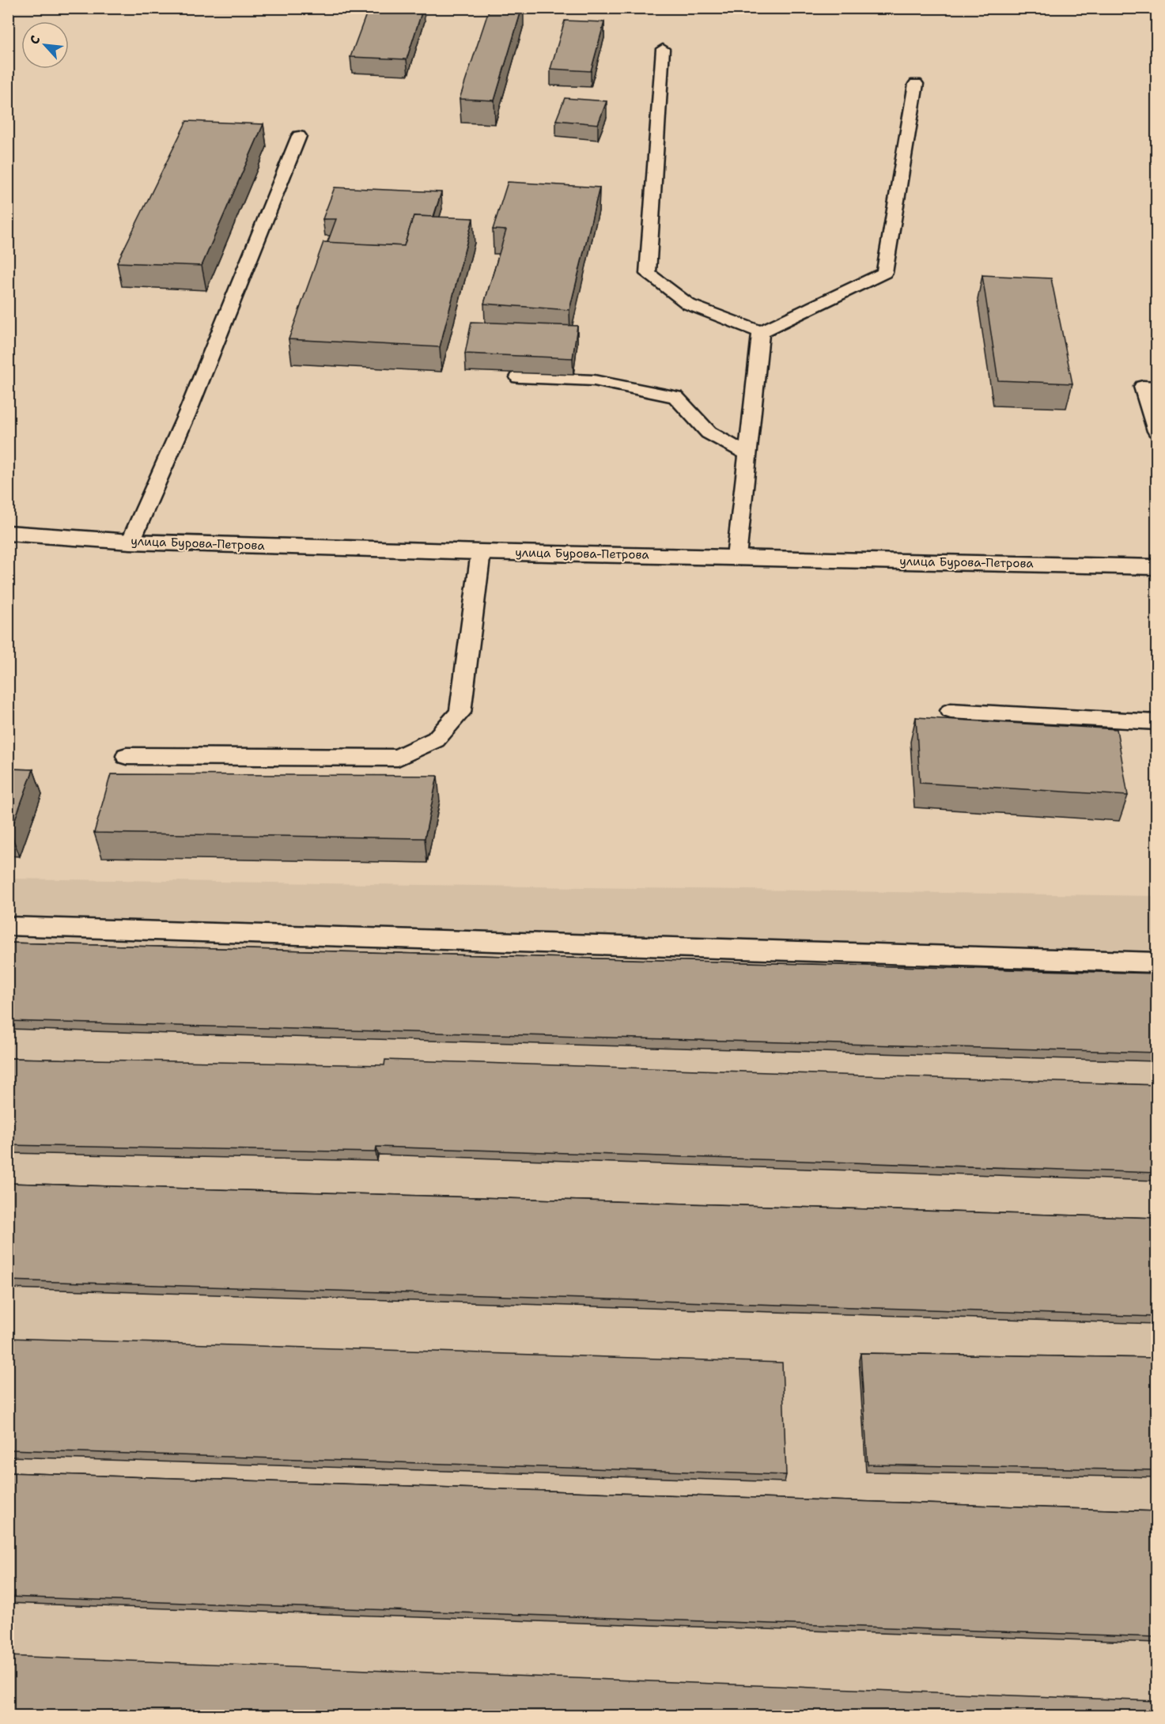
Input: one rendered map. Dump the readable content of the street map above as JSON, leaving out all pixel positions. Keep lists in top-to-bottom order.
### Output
{
  "streets": {
    "main road": ["улица Бурова-Петрова"]
  },
  "north": "top left"
}
